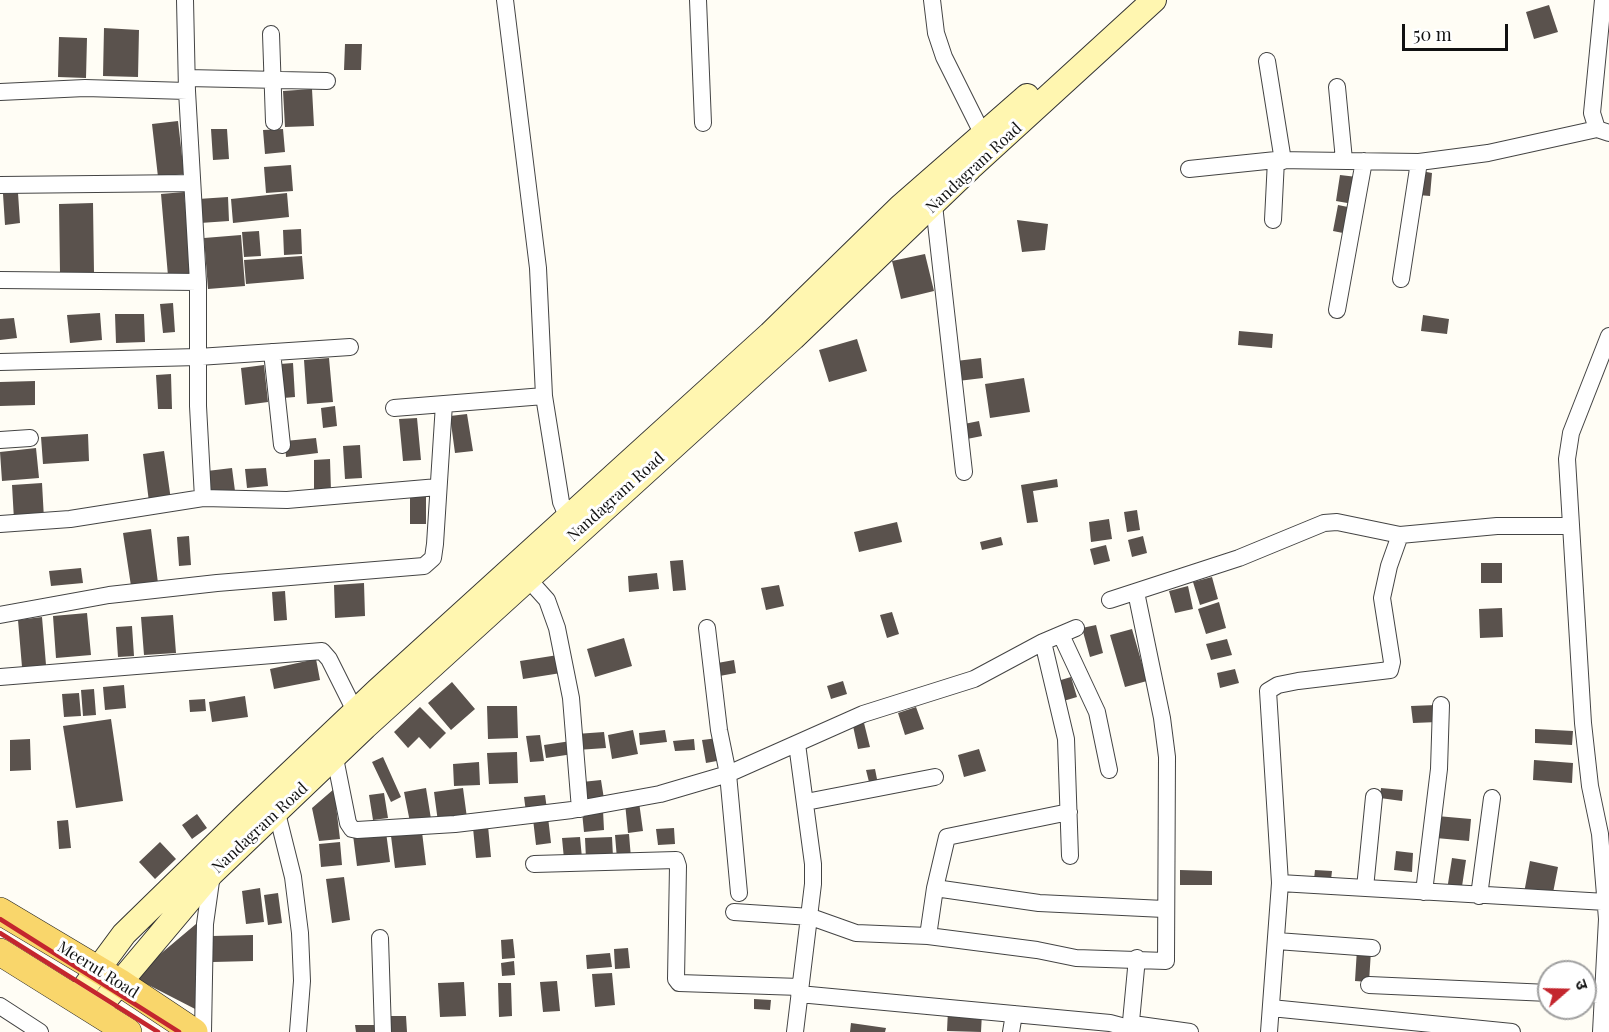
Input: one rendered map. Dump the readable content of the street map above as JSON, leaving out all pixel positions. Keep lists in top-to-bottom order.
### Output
{
  "streets": {
    "main road": ["Meerut Road"],
    "street": ["Nandagram Road"]
  },
  "crossings": [
    ["Nandagram Road", "Meerut Road"]
  ],
  "scale_bar": "50 m",
  "north": "right"
}
